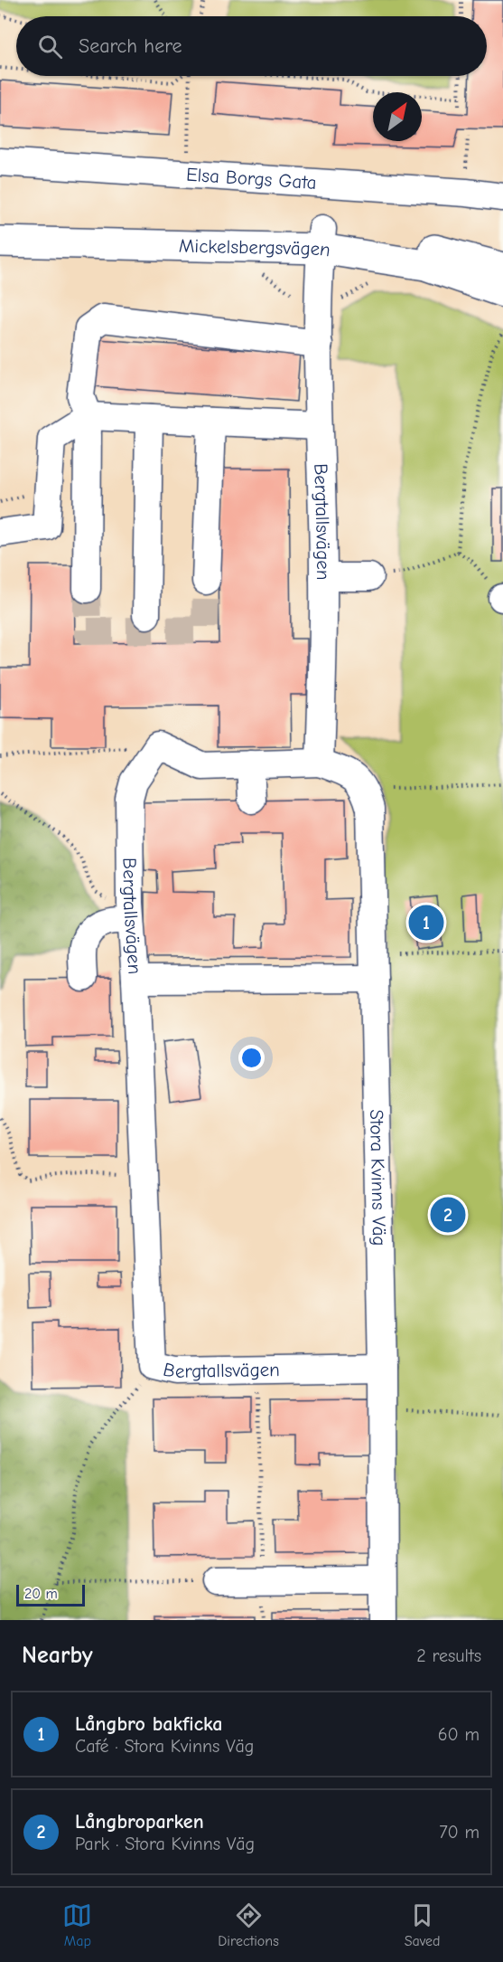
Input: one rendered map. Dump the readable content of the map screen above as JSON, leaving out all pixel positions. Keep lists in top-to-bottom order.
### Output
{
  "streets": {
    "main road": ["Mickelsbergsvägen"],
    "street": ["Elsa Borgs Gata", "Bergtallsvägen", "Stora Kvinns Väg"]
  },
  "crossings": [
    ["Mickelsbergsvägen", "Bergtallsvägen"],
    ["Bergtallsvägen", "Stora Kvinns Väg"]
  ],
  "scale_bar": "20 m",
  "north": "top right",
  "page": {
    "search": "Search here",
    "pins": ["1", "2"],
    "scale": "20 m",
    "heading": ["Nearby", "2 results"],
    "list": [
      {
        "mark": "1",
        "name": "Långbro bakficka",
        "note": "Café · Stora Kvinns Väg",
        "value": "60 m"
      },
      {
        "mark": "2",
        "name": "Långbroparken",
        "note": "Park · Stora Kvinns Väg",
        "value": "70 m"
      }
    ],
    "nav": ["Map", "Directions", "Saved"]
  }
}
